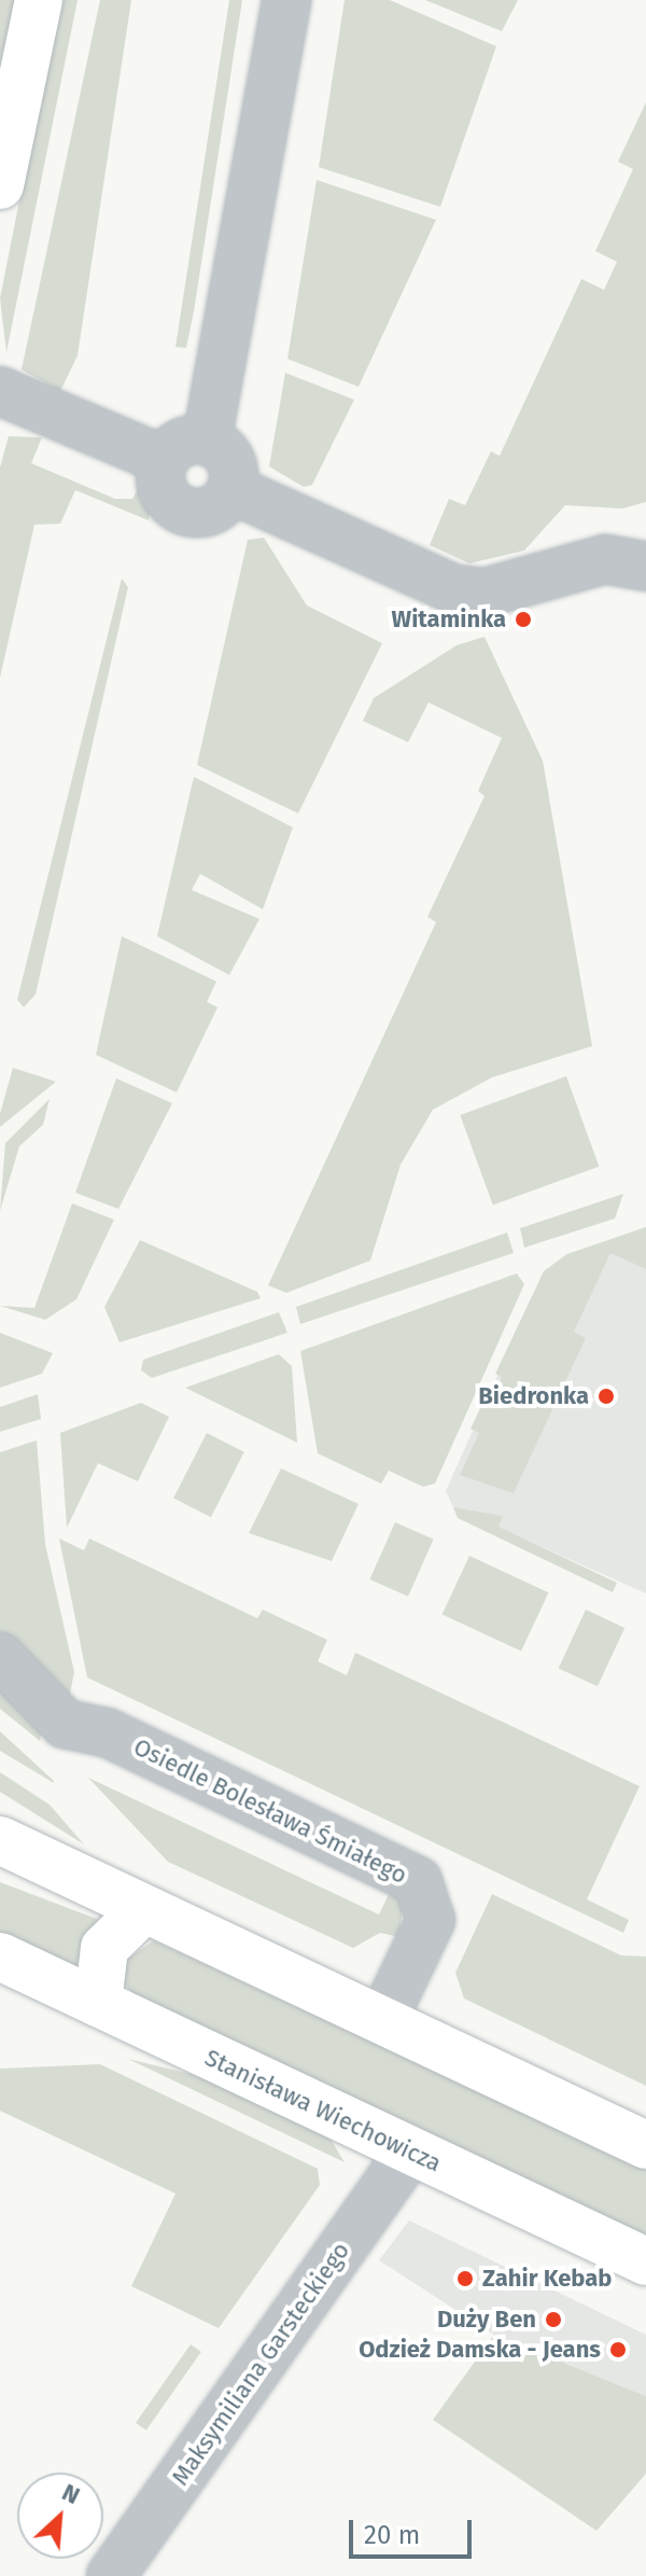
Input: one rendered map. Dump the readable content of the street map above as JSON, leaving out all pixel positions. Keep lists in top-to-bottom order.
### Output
{
  "streets": {
    "street": ["Osiedle Bolesława Śmiałego", "Stanisława Wiechowicza", "Maksymiliana Garsteckiego"]
  },
  "crossings": [
    ["Stanisława Wiechowicza", "Maksymiliana Garsteckiego"]
  ],
  "places": [
    "Witaminka",
    "Biedronka",
    "Zahir Kebab",
    "Duży Ben",
    "Odzież Damska - Jeans"
  ],
  "scale_bar": "20 m",
  "north": "top right"
}
